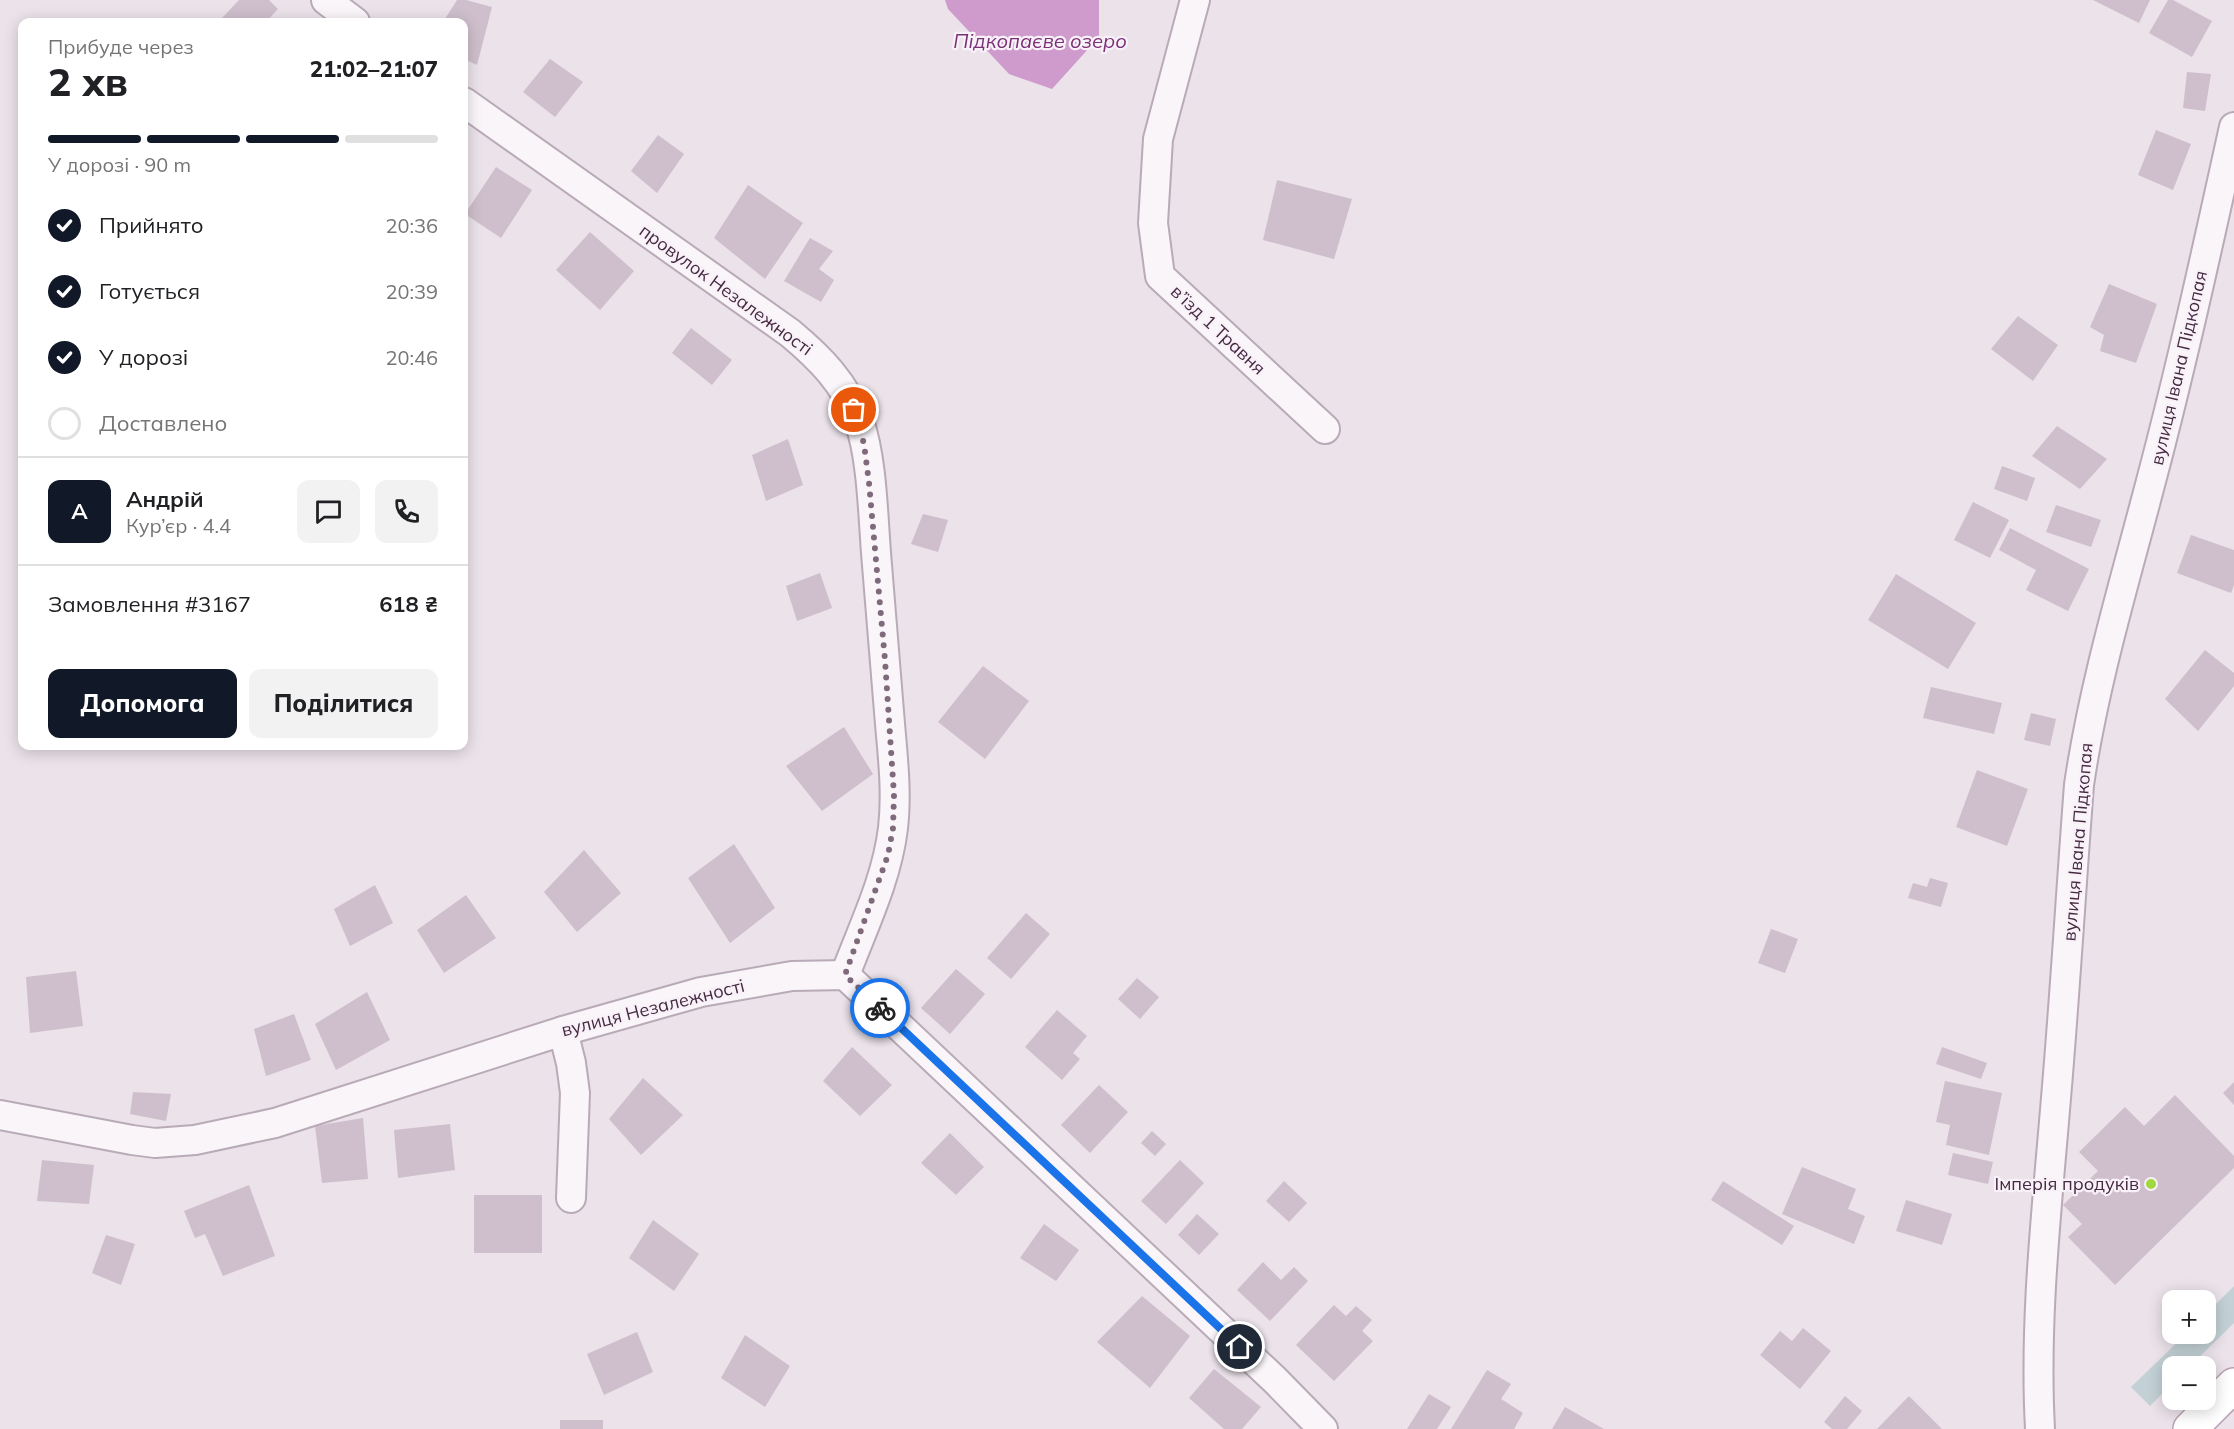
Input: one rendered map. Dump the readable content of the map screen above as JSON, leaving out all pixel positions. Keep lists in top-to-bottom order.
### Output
{
  "streets": {
    "street": [
      "провулок Незалежності",
      "в’їзд 1 Травня",
      "вулиця Івана Підкопая",
      "вулиця Незалежності"
    ]
  },
  "crossings": [
    ["провулок Незалежності", "вулиця Незалежності"]
  ],
  "water": ["Підкопаєве озеро"],
  "places": ["Імперія продуків"],
  "page": {
    "heading": ["2 хв", "Прибуде через", "21:02–21:07"],
    "panel": [
      "Андрій",
      "Кур’єр · 4.4",
      "Замовлення #3167",
      "618 ₴"
    ],
    "bar": "У дорозі · 90 m",
    "list": [
      ["Прийнято", "20:36"],
      ["Готується", "20:39"],
      ["У дорозі", "20:46"],
      "Доставлено"
    ],
    "round": "А",
    "buttons": ["Допомога", "Поділитися"],
    "map_buttons": ["+", "−"]
  }
}
